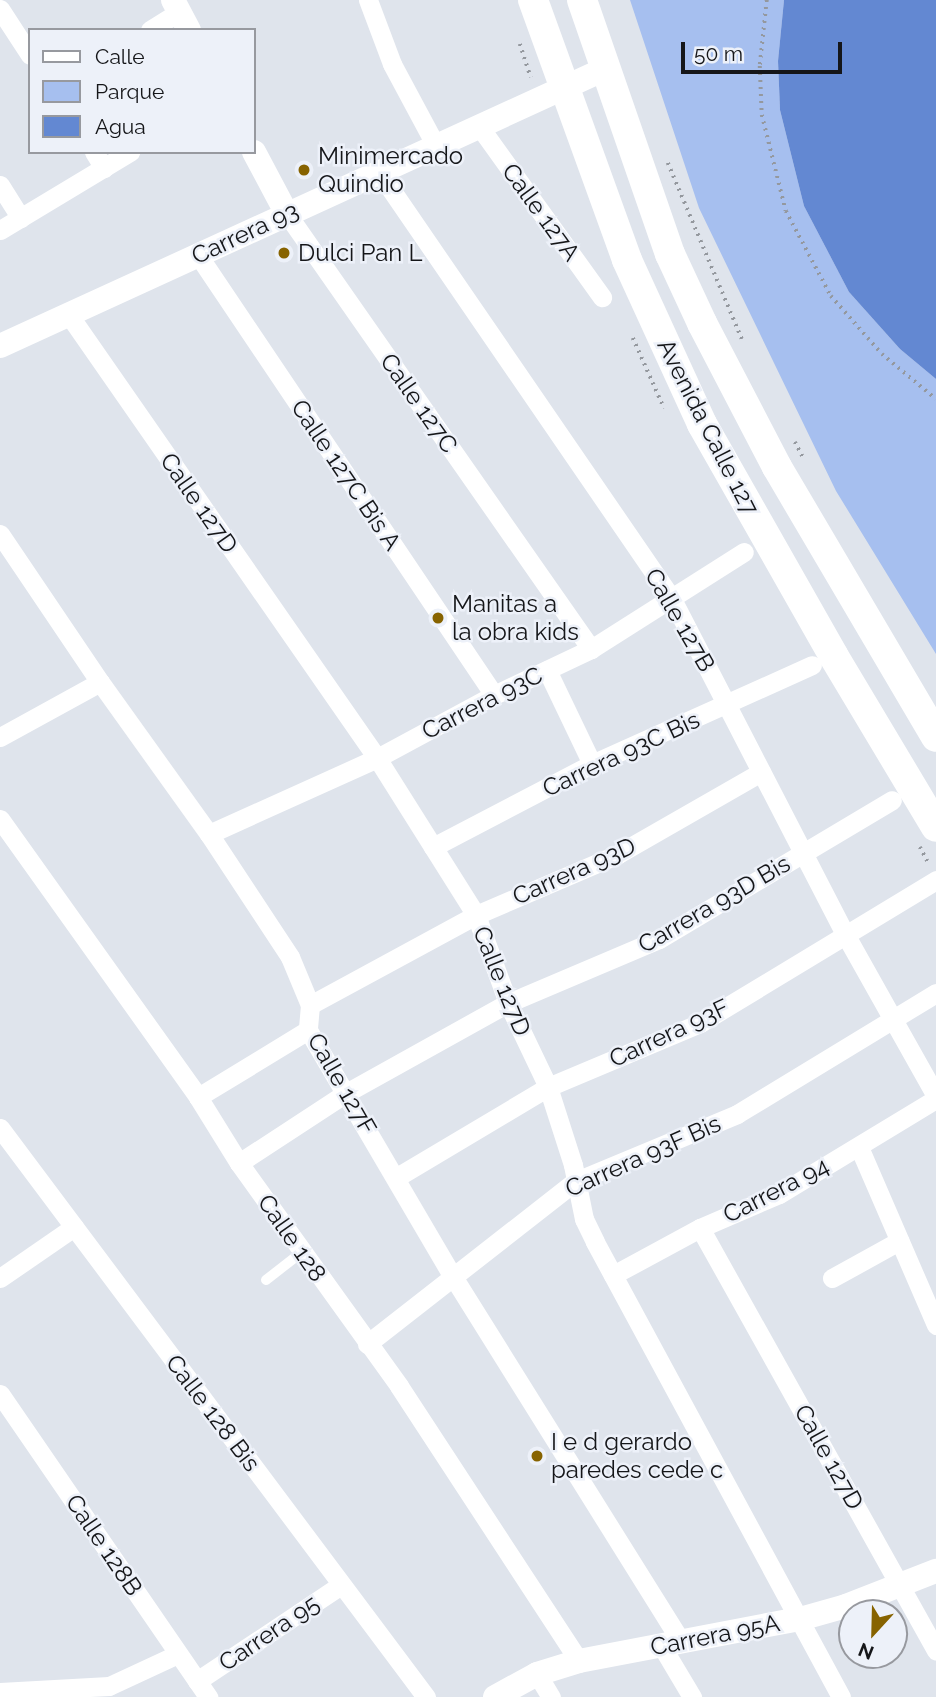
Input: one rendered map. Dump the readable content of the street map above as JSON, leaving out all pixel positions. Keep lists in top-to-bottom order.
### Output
{
  "streets": {
    "main road": ["Avenida Calle 127"],
    "street": [
      "Calle 127A",
      "Carrera 93",
      "Calle 127C",
      "Calle 127C Bis A",
      "Calle 127D",
      "Calle 127B",
      "Carrera 93C",
      "Carrera 93C Bis",
      "Carrera 93D",
      "Carrera 93D Bis",
      "Carrera 93F",
      "Calle 127F",
      "Carrera 93F Bis",
      "Carrera 94",
      "Calle 128",
      "Calle 128 Bis",
      "Calle 128B",
      "Carrera 95",
      "Carrera 95A"
    ]
  },
  "crossings": [
    ["Calle 127A", "Carrera 93"],
    ["Carrera 93", "Calle 127C"],
    ["Carrera 93", "Avenida Calle 127"],
    ["Carrera 93", "Calle 127C Bis A"],
    ["Carrera 93", "Calle 127D"],
    ["Carrera 93", "Calle 127B"],
    ["Calle 127C", "Carrera 93C"],
    ["Calle 127C Bis A", "Carrera 93C"],
    ["Calle 127D", "Carrera 93C"],
    ["Calle 127D", "Carrera 93C Bis"],
    ["Calle 127D", "Carrera 93D"],
    ["Calle 127D", "Carrera 93D Bis"],
    ["Calle 127D", "Carrera 93F"],
    ["Calle 127D", "Carrera 93F Bis"],
    ["Calle 127D", "Carrera 94"],
    ["Calle 127D", "Carrera 95A"],
    ["Calle 127B", "Carrera 93C"],
    ["Calle 127B", "Carrera 93C Bis"],
    ["Calle 127B", "Carrera 93D"],
    ["Calle 127B", "Carrera 93D Bis"],
    ["Calle 127B", "Carrera 93F"],
    ["Calle 127B", "Carrera 93F Bis"],
    ["Calle 127B", "Carrera 94"],
    ["Carrera 93C", "Calle 127F"],
    ["Carrera 93D", "Calle 127F"],
    ["Carrera 93D Bis", "Calle 127F"],
    ["Carrera 93D Bis", "Calle 128"],
    ["Carrera 93F", "Calle 127F"],
    ["Calle 127F", "Carrera 93F Bis"],
    ["Calle 127F", "Carrera 95A"],
    ["Carrera 93F Bis", "Calle 128"],
    ["Calle 128", "Carrera 95A"],
    ["Calle 128 Bis", "Carrera 95"],
    ["Calle 128B", "Carrera 95"]
  ],
  "places": [
    "Minimercado Quindio",
    "Dulci Pan L",
    "Manitas a la obra kids",
    "I e d gerardo paredes cede c"
  ],
  "legend": ["Calle", "Parque", "Agua"],
  "scale_bar": "50 m",
  "north": "bottom"
}
